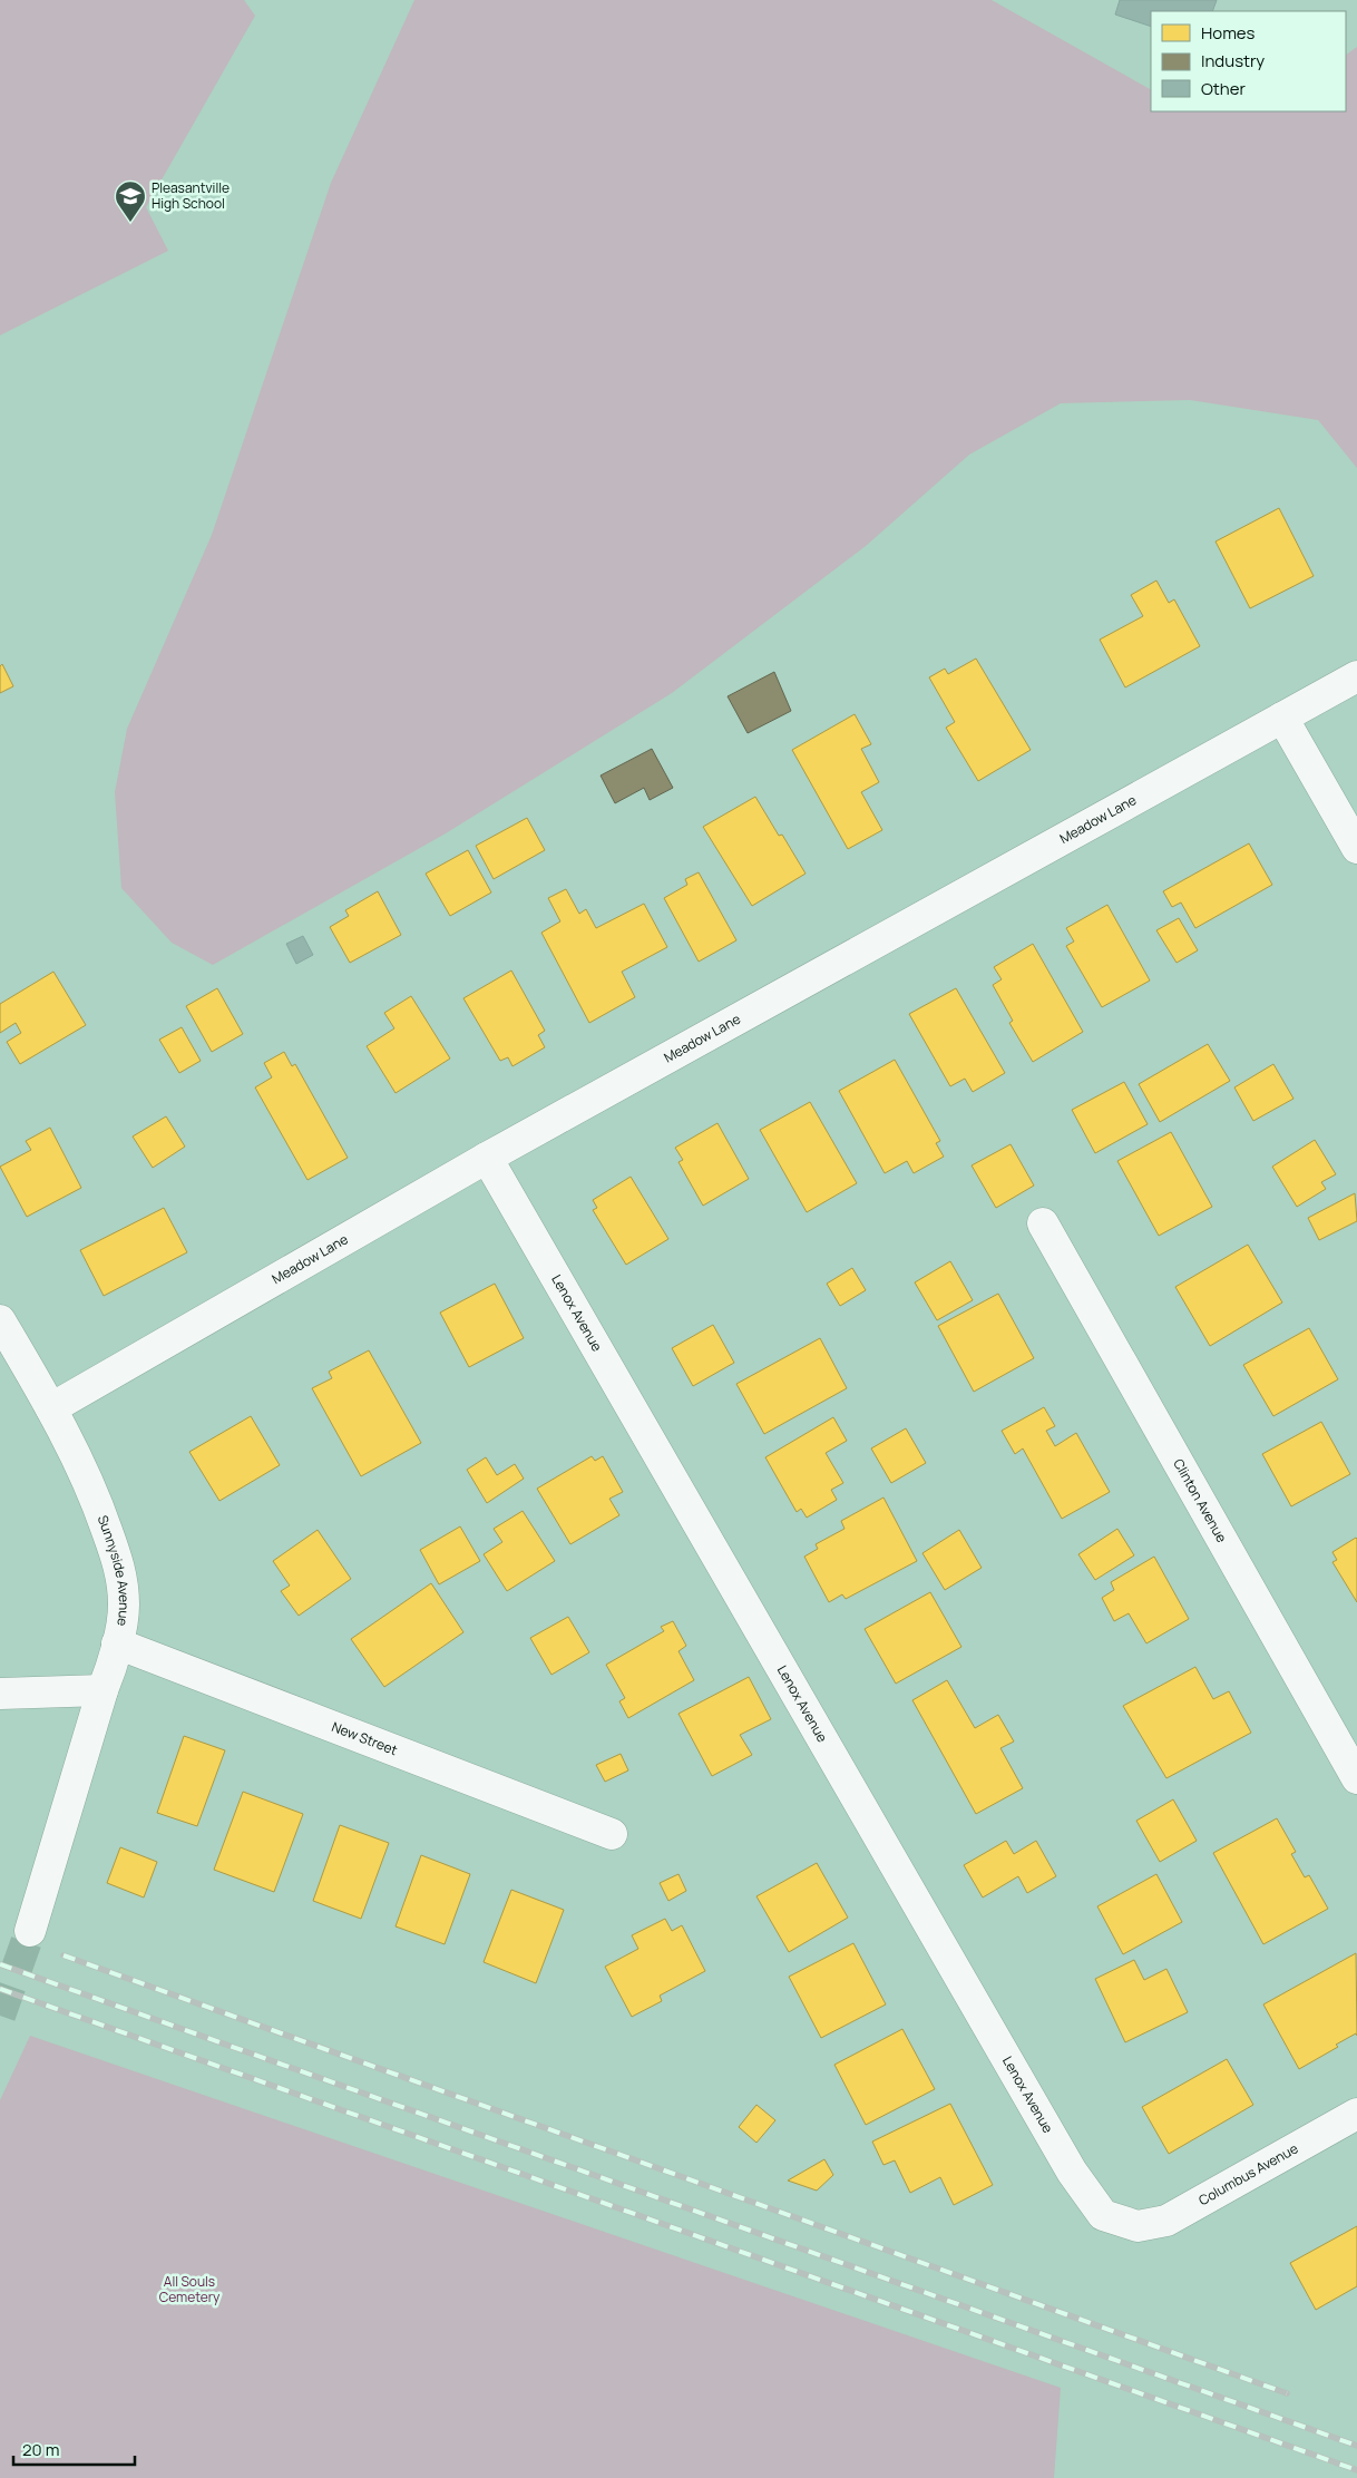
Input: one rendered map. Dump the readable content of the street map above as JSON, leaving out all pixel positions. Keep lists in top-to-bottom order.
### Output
{
  "streets": {
    "street": [
      "Meadow Lane",
      "Lenox Avenue",
      "Clinton Avenue",
      "Sunnyside Avenue",
      "New Street",
      "Columbus Avenue"
    ]
  },
  "crossings": [
    ["Meadow Lane", "Lenox Avenue"],
    ["Meadow Lane", "Sunnyside Avenue"],
    ["Lenox Avenue", "Columbus Avenue"],
    ["Sunnyside Avenue", "New Street"]
  ],
  "parks": ["All Souls Cemetery"],
  "places": {
    "school or university": ["Pleasantville High School"]
  },
  "legend": ["Homes", "Industry", "Other"],
  "scale_bar": "20 m"
}
